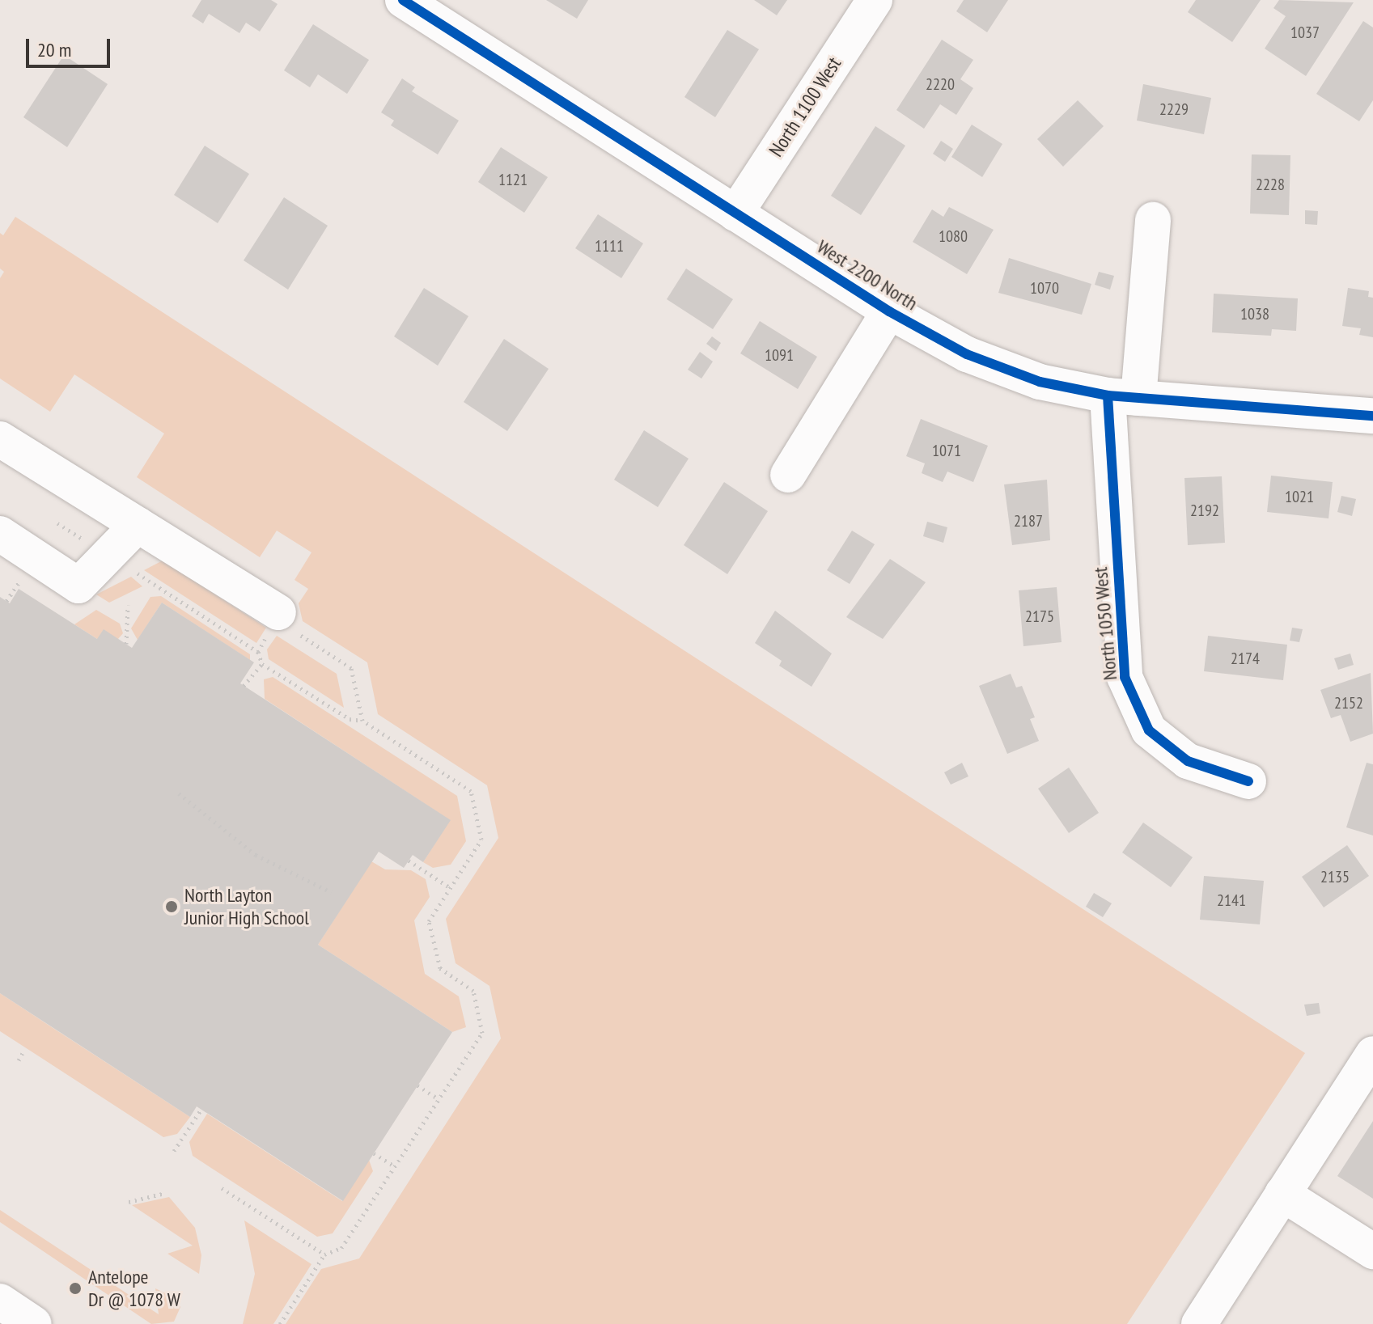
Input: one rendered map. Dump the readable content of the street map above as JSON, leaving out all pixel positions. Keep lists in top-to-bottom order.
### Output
{
  "streets": {
    "street": ["North 1100 West", "West 2200 North", "North 1050 West"]
  },
  "crossings": [
    ["North 1100 West", "West 2200 North"],
    ["West 2200 North", "North 1050 West"]
  ],
  "places": ["North Layton Junior High School", "Antelope Dr @ 1078 W"],
  "house_numbers": [
    "1037",
    "2220",
    "2229",
    "1121",
    "2228",
    "1080",
    "1111",
    "1070",
    "1038",
    "1091",
    "1071",
    "1021",
    "2192",
    "2187",
    "2175",
    "2174",
    "2152",
    "2135",
    "2141"
  ],
  "scale_bar": "20 m"
}
